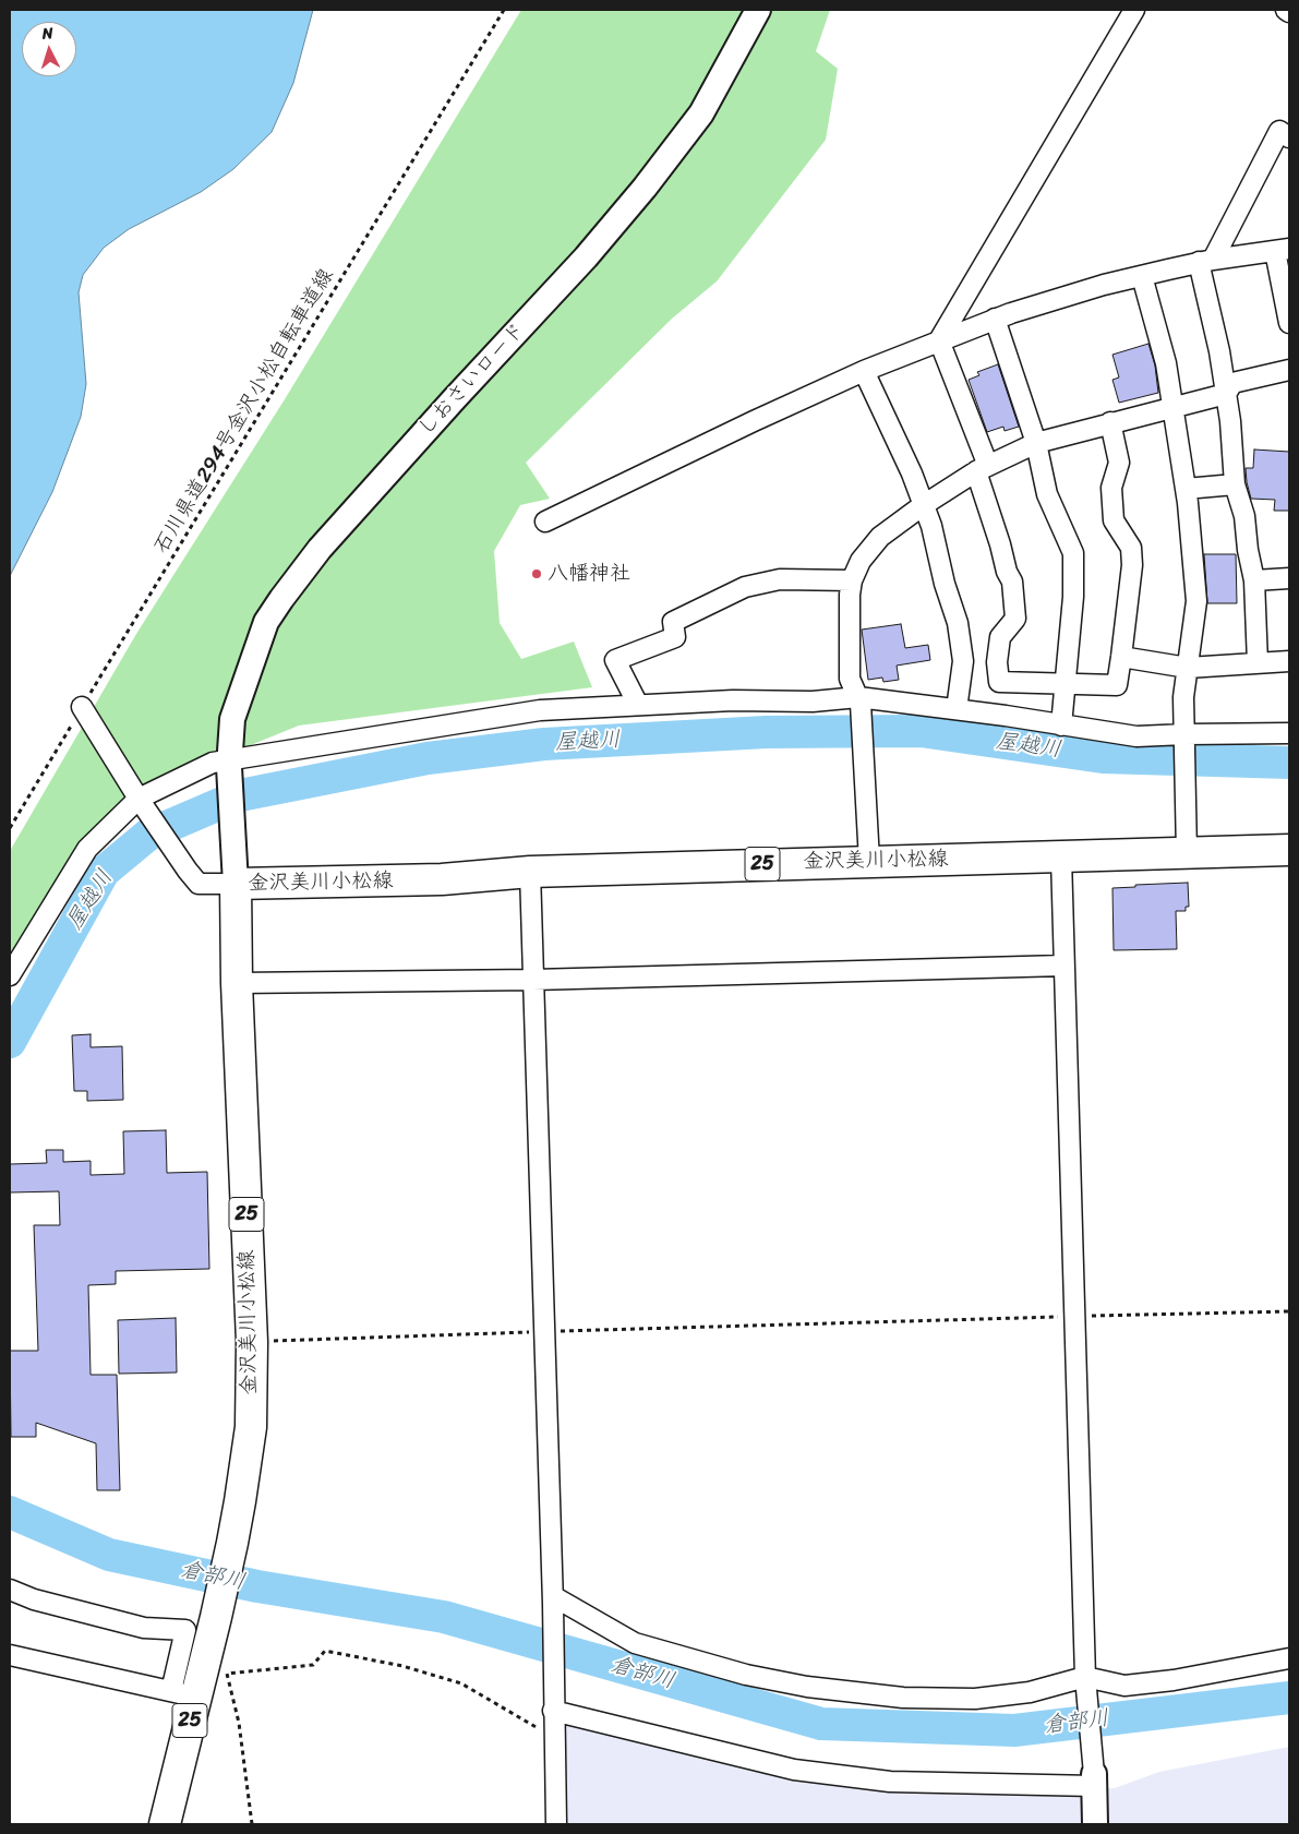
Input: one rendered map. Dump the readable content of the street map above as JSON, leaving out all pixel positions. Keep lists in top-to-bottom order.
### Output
{
  "streets": {
    "main road": ["金沢美川小松線", "25"],
    "street": ["しおさいロード"],
    "path": ["石川県道294号金沢小松自転車道線"]
  },
  "crossings": [
    ["しおさいロード", "金沢美川小松線"]
  ],
  "water": ["屋越川", "倉部川"],
  "places": ["八幡神社"],
  "north": "top"
}
